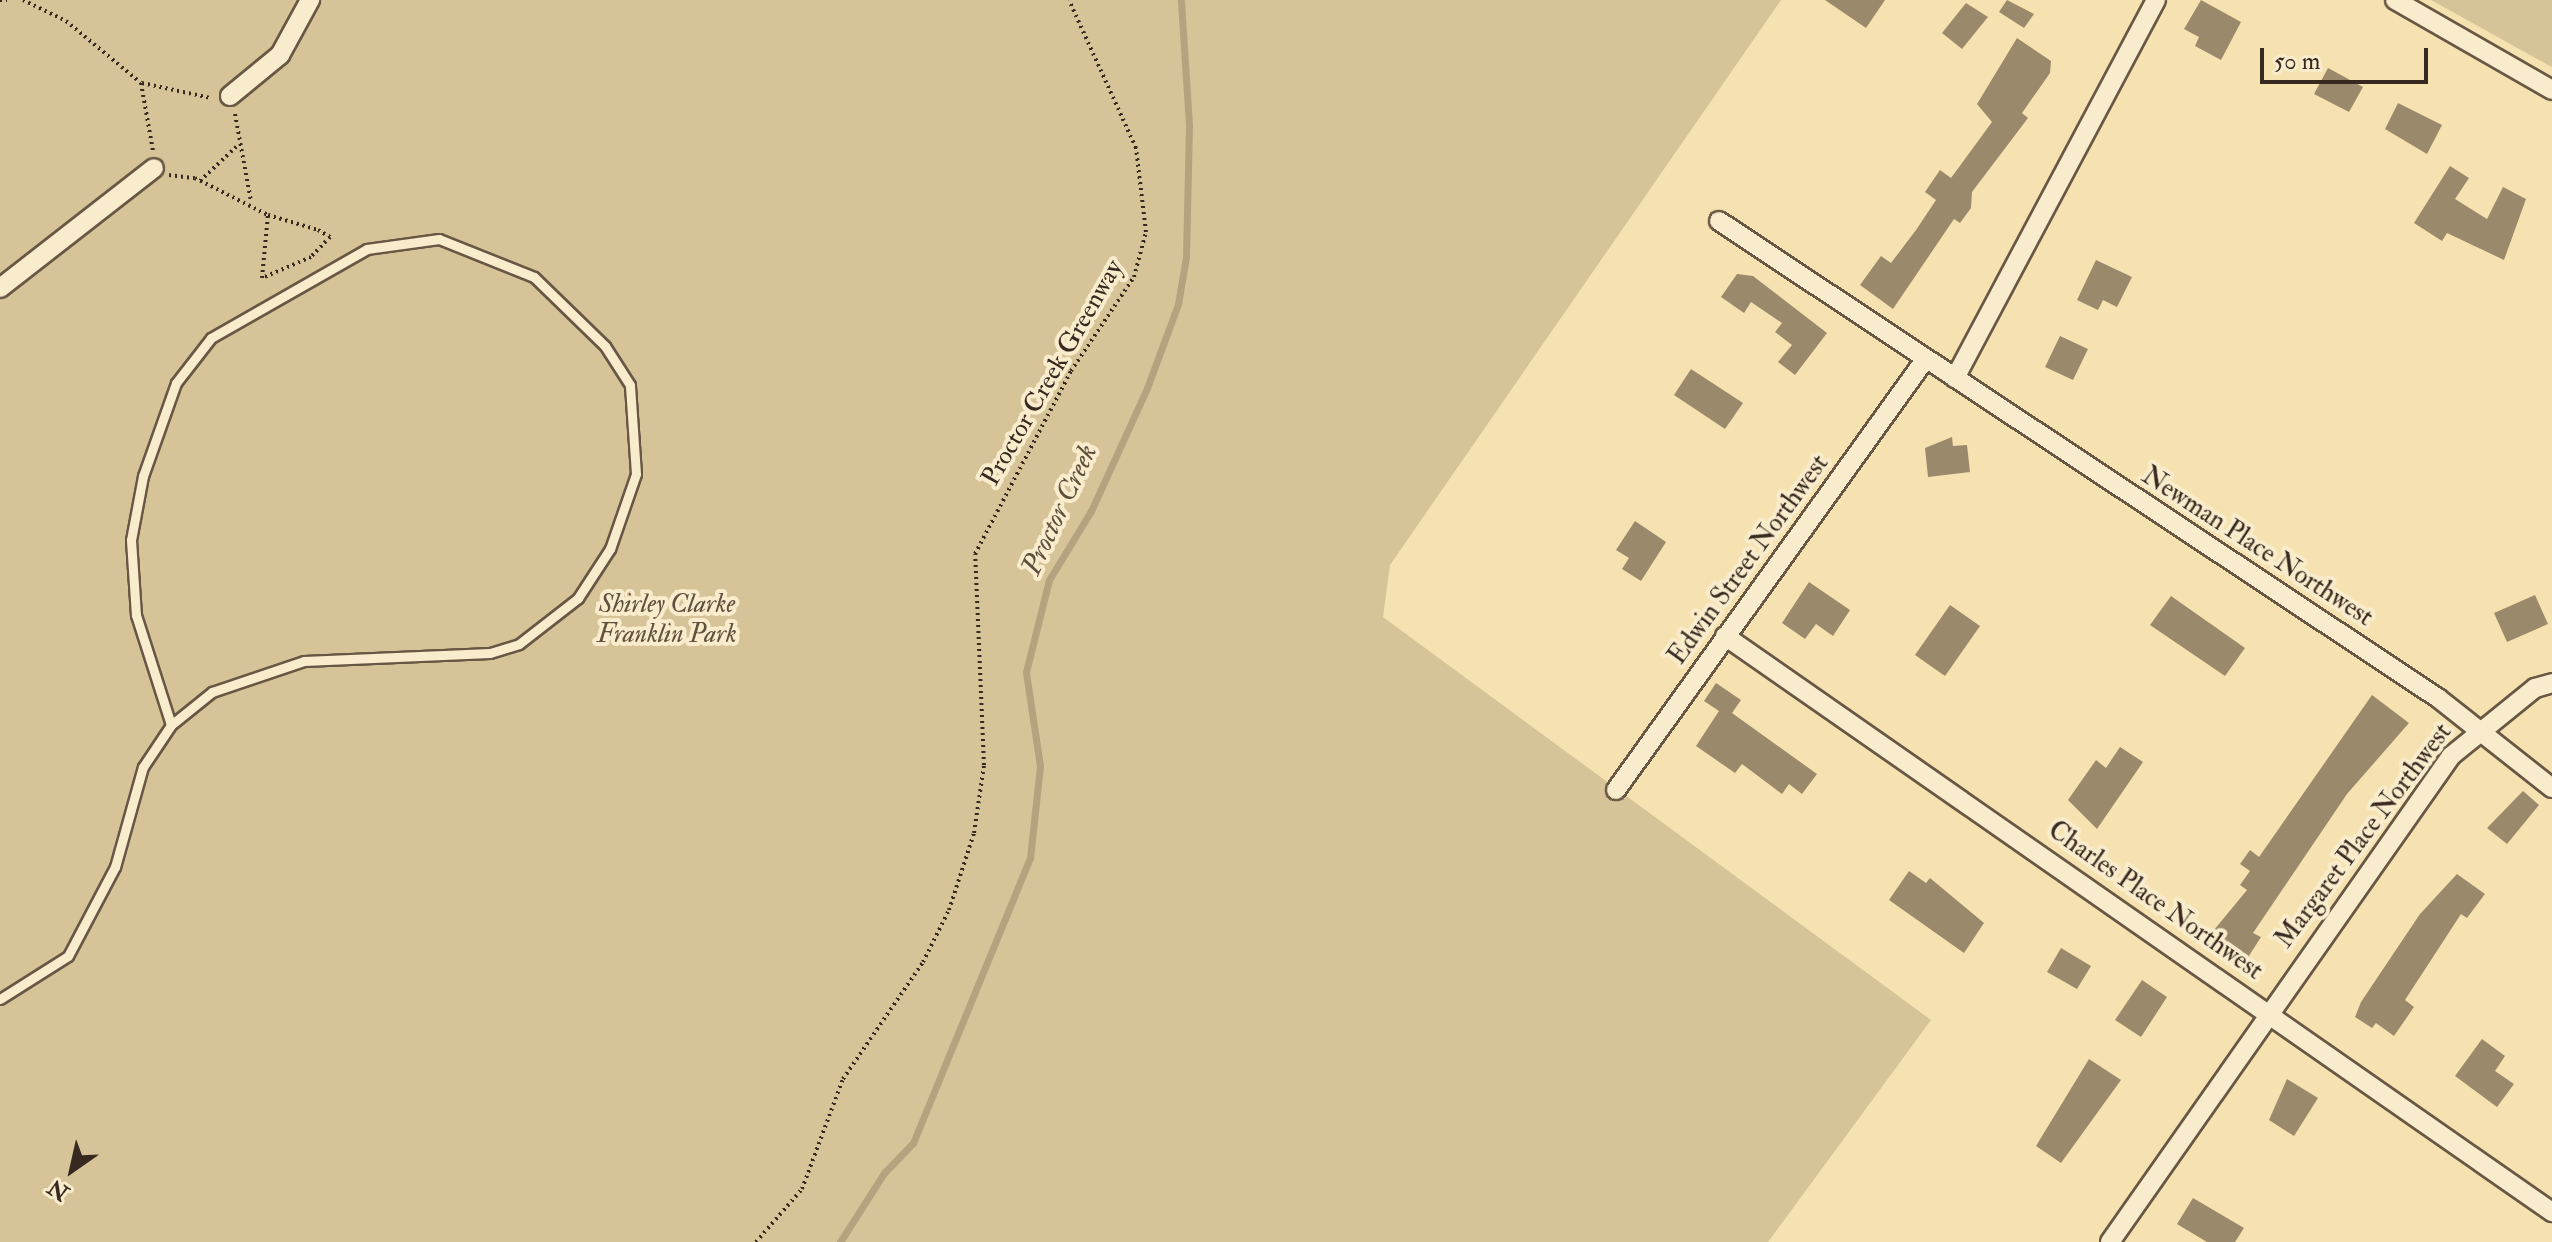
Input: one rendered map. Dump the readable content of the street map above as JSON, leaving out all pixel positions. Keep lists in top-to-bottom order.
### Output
{
  "streets": {
    "street": [
      "Newman Place Northwest",
      "Edwin Street Northwest",
      "Margaret Place Northwest",
      "Charles Place Northwest"
    ],
    "path": ["Proctor Creek Greenway"]
  },
  "crossings": [
    ["Newman Place Northwest", "Edwin Street Northwest"],
    ["Newman Place Northwest", "Margaret Place Northwest"],
    ["Edwin Street Northwest", "Charles Place Northwest"],
    ["Margaret Place Northwest", "Charles Place Northwest"]
  ],
  "water": ["Proctor Creek"],
  "parks": ["Shirley Clarke Franklin Park"],
  "scale_bar": "50 m",
  "north": "bottom left"
}
